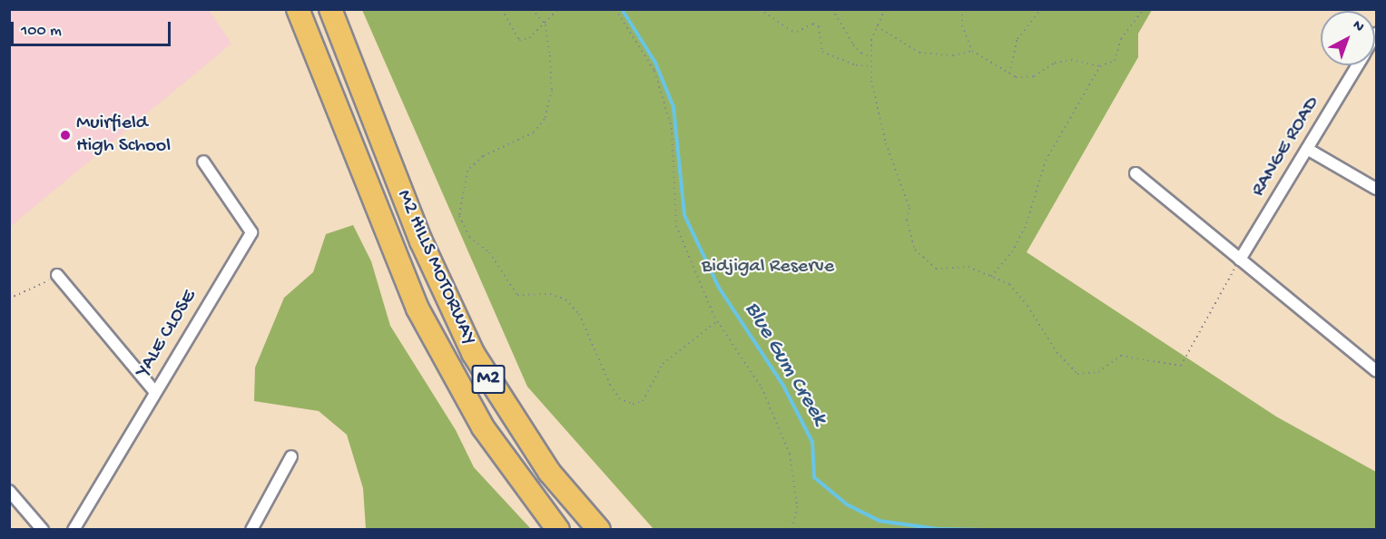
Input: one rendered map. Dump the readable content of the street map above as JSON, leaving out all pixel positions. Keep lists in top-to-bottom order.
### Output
{
  "streets": {
    "highway": ["M2 HILLS MOTORWAY", "M2"],
    "street": ["RANGE ROAD", "YALE CLOSE"]
  },
  "water": ["Blue Gum Creek"],
  "parks": ["Bidjigal Reserve"],
  "places": ["Muirfield High School"],
  "scale_bar": "100 m",
  "north": "top right"
}
